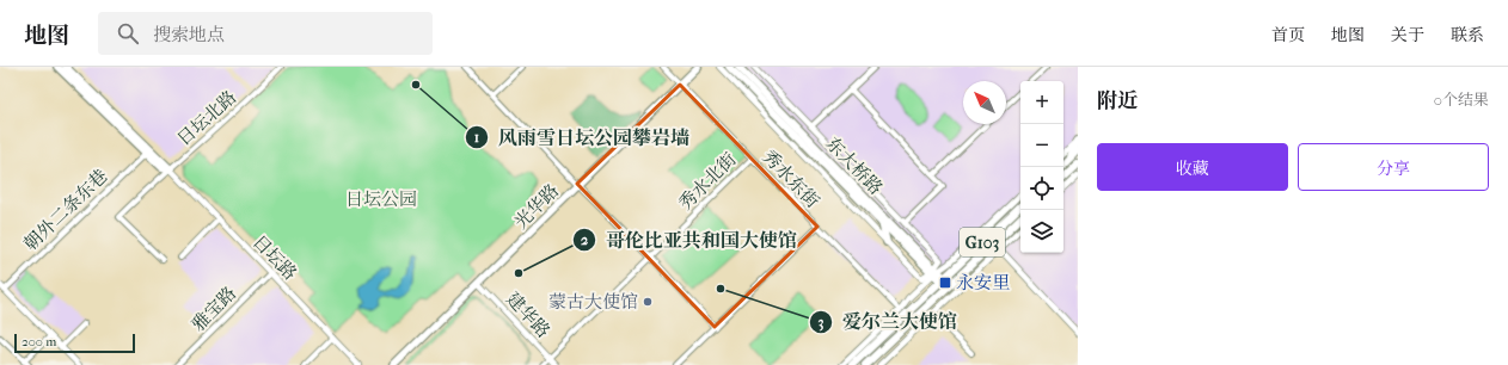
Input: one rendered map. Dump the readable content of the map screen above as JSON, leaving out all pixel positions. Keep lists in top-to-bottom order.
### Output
{
  "streets": {
    "highway": ["G103"],
    "main road": ["东大桥路", "光华路"],
    "street": [
      "日坛北路",
      "秀水东街",
      "秀水北街",
      "朝外二条东巷",
      "日坛路",
      "雅宝路",
      "建华路"
    ]
  },
  "crossings": [
    ["日坛北路", "日坛路"],
    ["东大桥路", "G103"],
    ["秀水东街", "秀水北街"],
    ["秀水东街", "光华路"],
    ["秀水北街", "建华路"],
    ["光华路", "建华路"],
    ["日坛路", "雅宝路"]
  ],
  "parks": ["日坛公园"],
  "places": {
    "other": [
      "风雨雪日坛公园攀岩墙",
      "哥伦比亚共和国大使馆",
      "爱尔兰大使馆",
      "蒙古大使馆"
    ],
    "transit": ["永安里"]
  },
  "scale_bar": "200 m",
  "north": "top left",
  "page": {
    "header": "地图",
    "search": "搜索地点",
    "nav": [
      "首页",
      "地图",
      "关于",
      "联系"
    ],
    "heading": ["附近", "0个结果"],
    "map_buttons": ["+", "−"],
    "buttons": ["收藏", "分享"],
    "scale": "200 m"
  }
}
